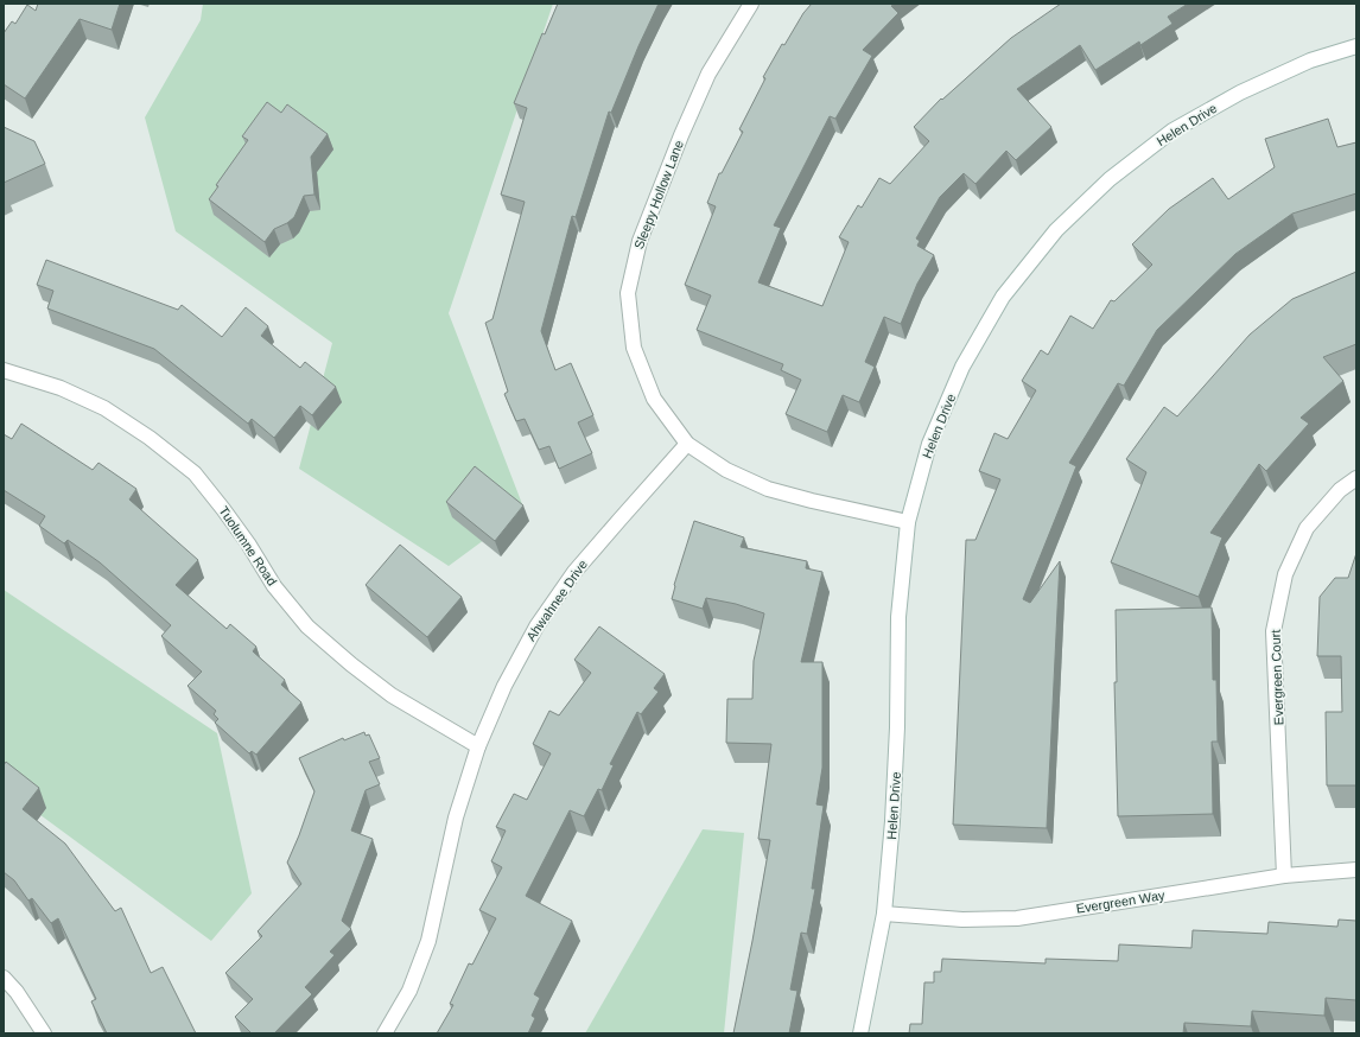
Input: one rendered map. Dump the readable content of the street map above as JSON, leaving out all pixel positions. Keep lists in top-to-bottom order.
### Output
{
  "streets": {
    "street": [
      "Helen Drive",
      "Sleepy Hollow Lane",
      "Tuolumne Road",
      "Ahwahnee Drive",
      "Evergreen Court",
      "Evergreen Way"
    ]
  },
  "crossings": [
    ["Helen Drive", "Evergreen Way"],
    ["Sleepy Hollow Lane", "Ahwahnee Drive"],
    ["Tuolumne Road", "Ahwahnee Drive"],
    ["Evergreen Court", "Evergreen Way"]
  ]
}
